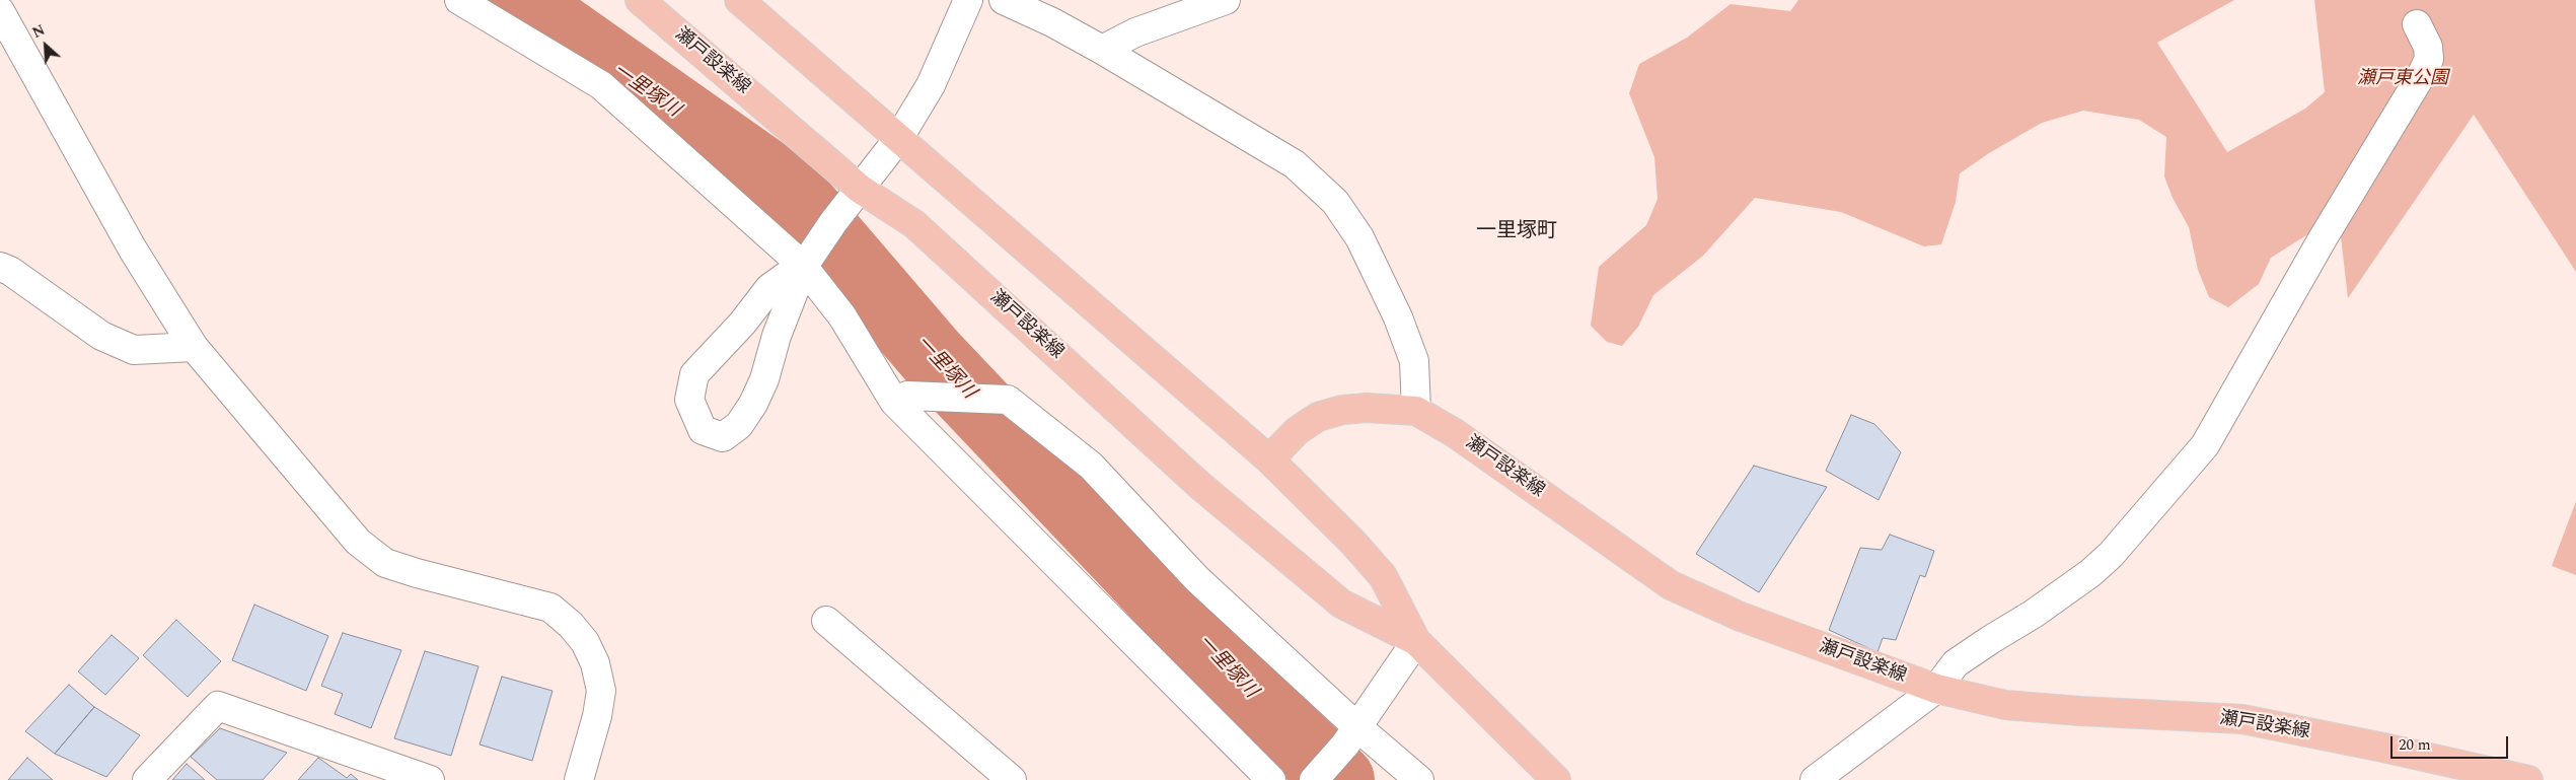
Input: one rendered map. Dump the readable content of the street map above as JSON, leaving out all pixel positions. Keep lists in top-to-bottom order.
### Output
{
  "streets": {
    "main road": ["瀬戸設楽線"]
  },
  "districts": ["一里塚町"],
  "water": ["一里塚川"],
  "parks": ["瀬戸東公園"],
  "scale_bar": "20 m",
  "north": "top left"
}
